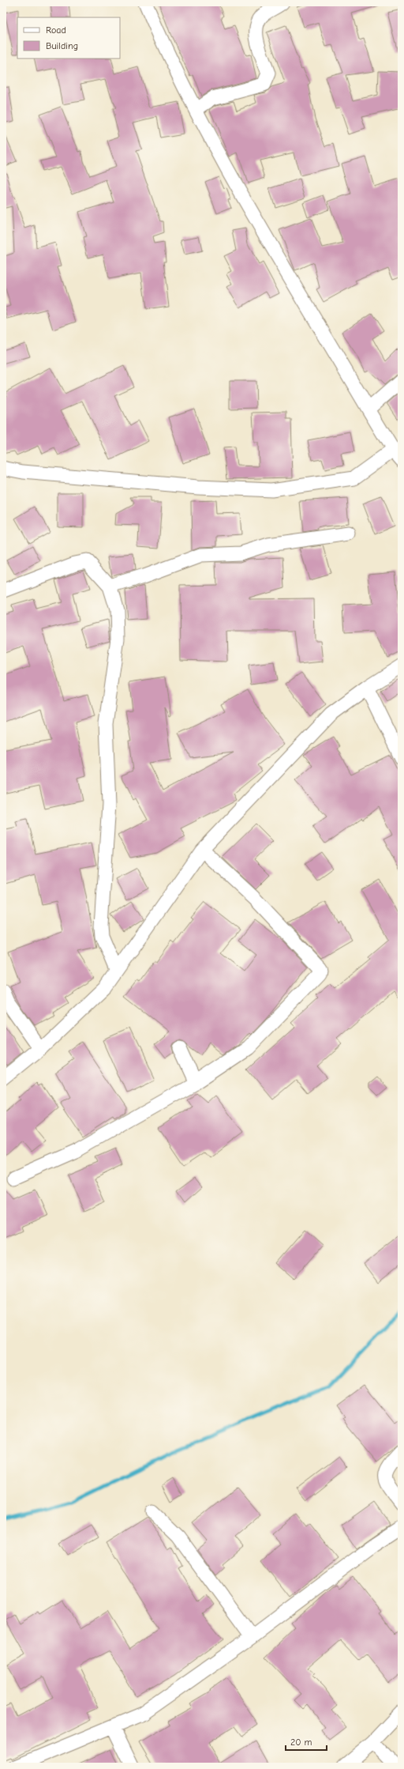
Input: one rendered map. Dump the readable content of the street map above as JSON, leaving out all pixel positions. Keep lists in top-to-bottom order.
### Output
{
  "legend": ["Road", "Building"],
  "scale_bar": "20 m"
}
